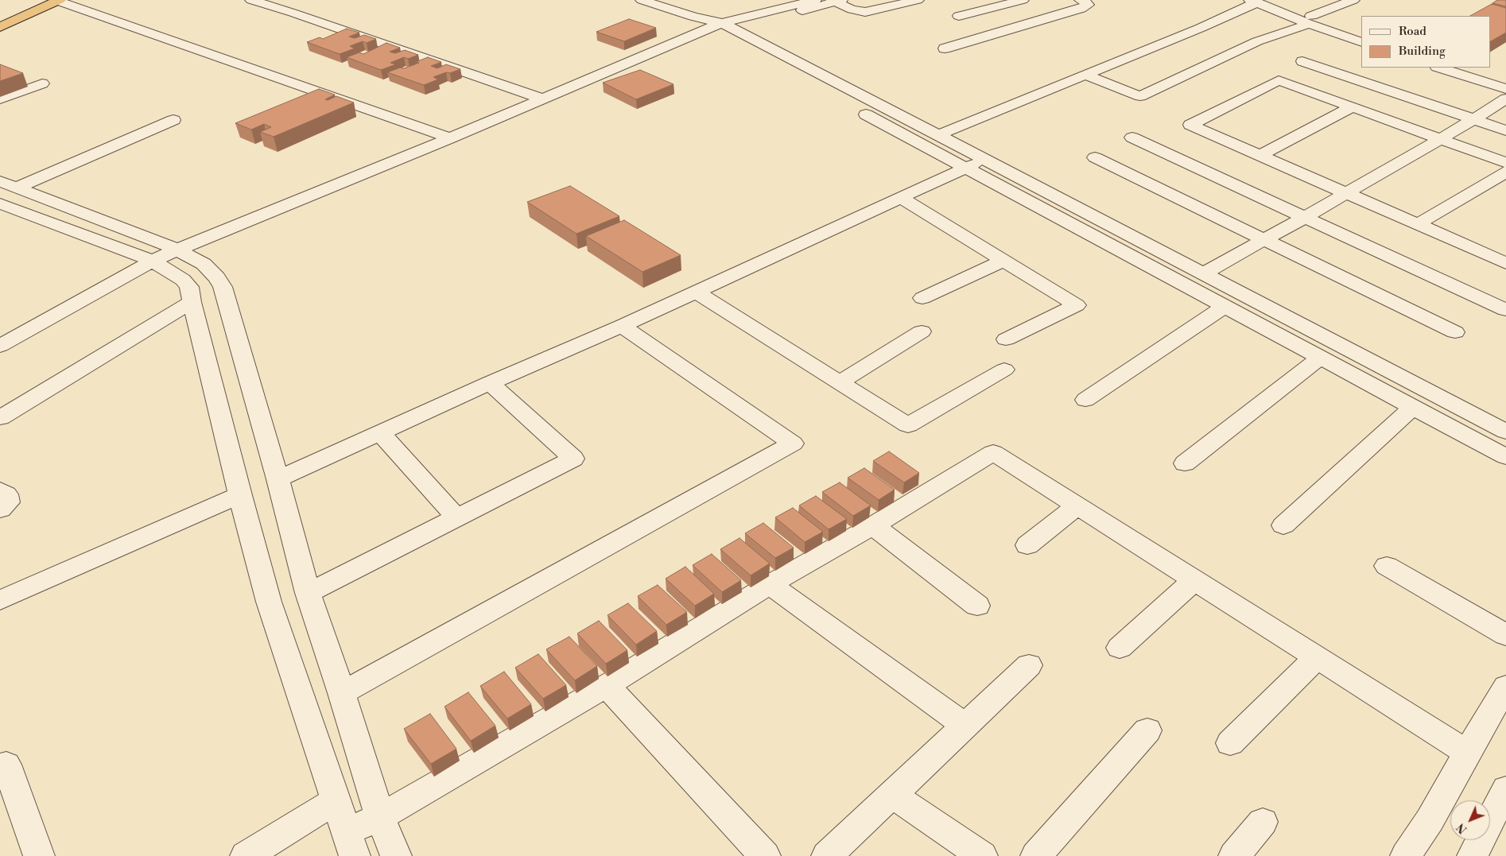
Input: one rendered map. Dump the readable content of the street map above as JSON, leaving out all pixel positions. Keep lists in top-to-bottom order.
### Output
{
  "legend": ["Road", "Building"],
  "north": "bottom left"
}
